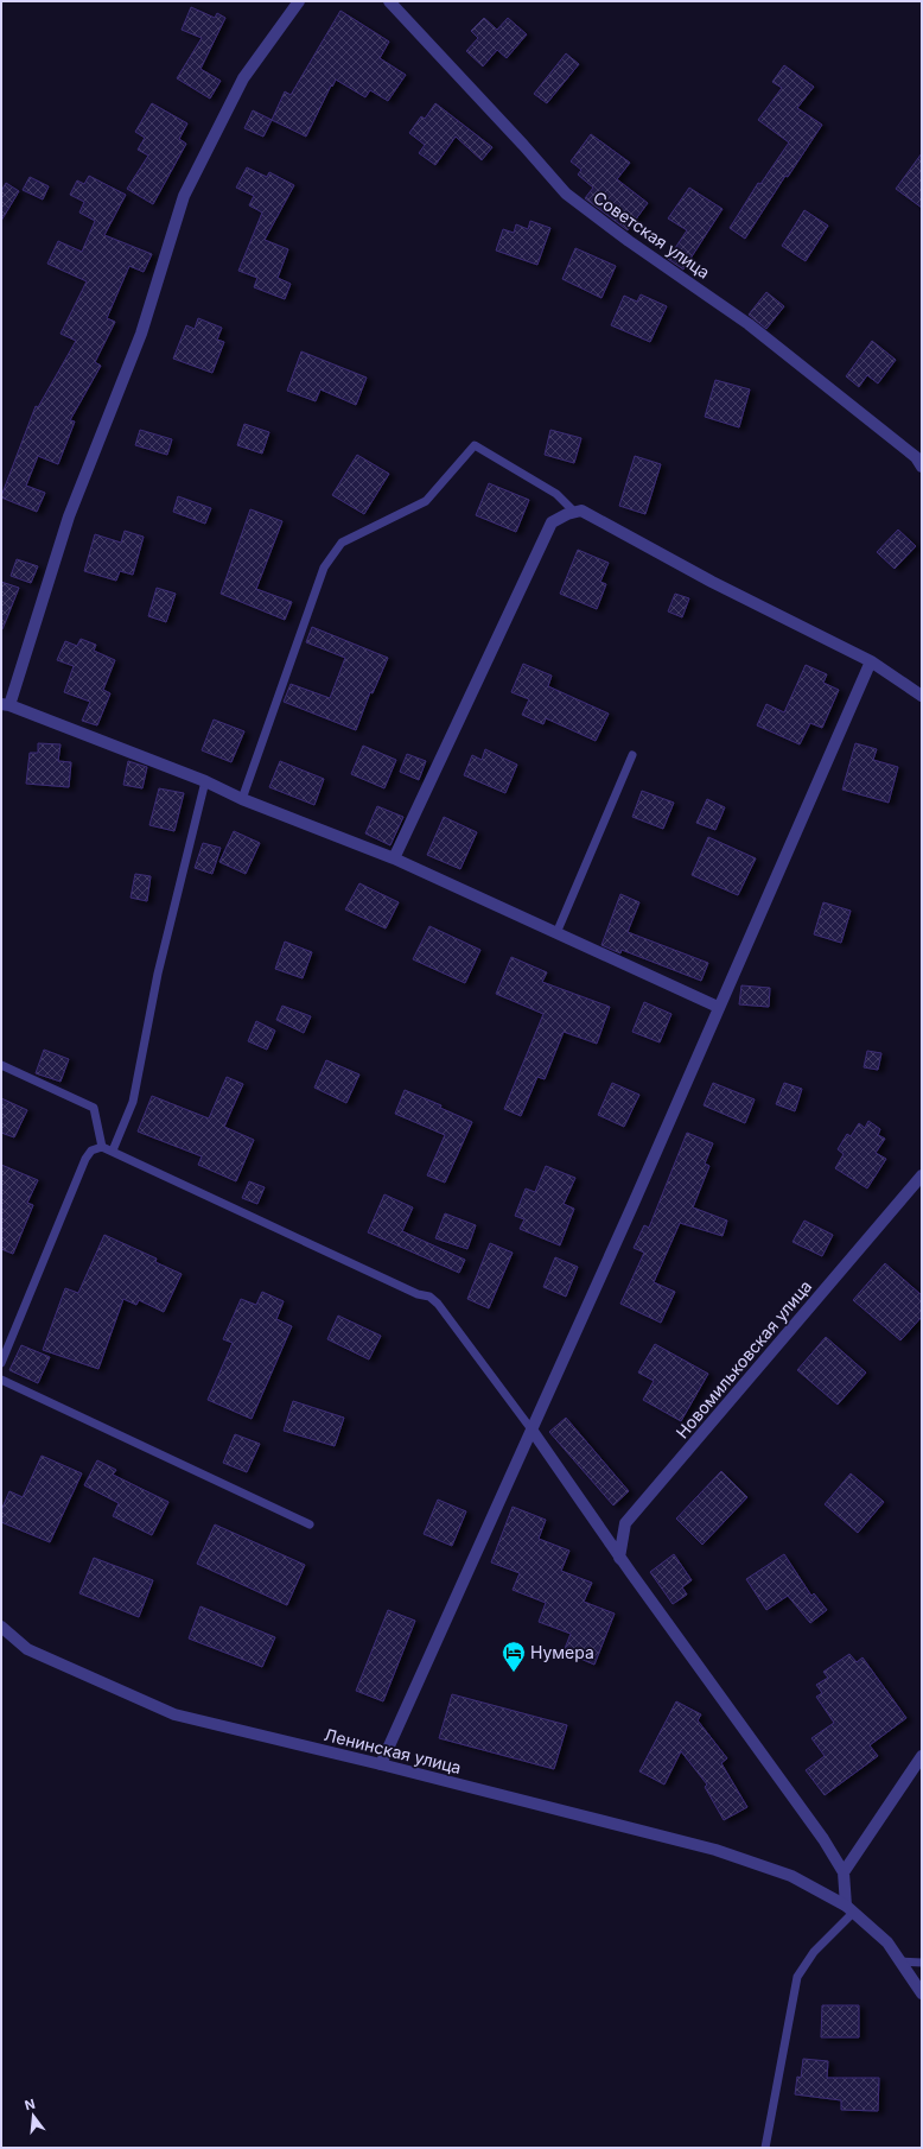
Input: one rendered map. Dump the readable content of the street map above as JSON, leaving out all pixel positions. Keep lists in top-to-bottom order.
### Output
{
  "streets": {
    "street": ["Советская улица", "Новомильковская улица", "Ленинская улица"]
  },
  "places": {
    "hotel": ["Нумера"]
  },
  "north": "top"
}
